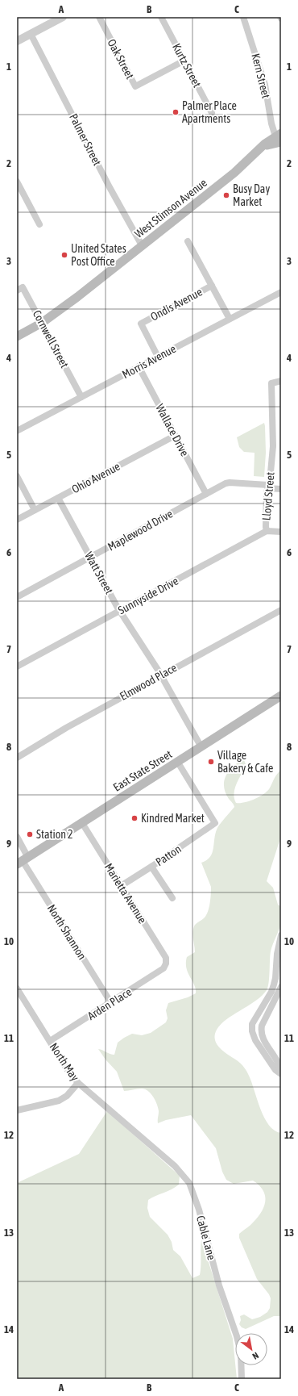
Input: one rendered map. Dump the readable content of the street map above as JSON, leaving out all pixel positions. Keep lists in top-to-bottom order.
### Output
{
  "streets": {
    "main road": ["West Stimson Avenue", "East State Street"],
    "street": [
      "Oak Street",
      "Kurtz Street",
      "Kern Street",
      "Palmer Street",
      "Ondis Avenue",
      "Cornwell Street",
      "Morris Avenue",
      "Wallace Drive",
      "Ohio Avenue",
      "Lloyd Street",
      "Maplewood Drive",
      "Watt Street",
      "Sunnyside Drive",
      "Elmwood Place",
      "Patton",
      "Marietta Avenue",
      "North Shannon",
      "Arden Place",
      "North May",
      "Cable Lane"
    ]
  },
  "crossings": [
    ["Oak Street", "Kurtz Street"],
    ["Kern Street", "West Stimson Avenue"],
    ["Palmer Street", "West Stimson Avenue"],
    ["West Stimson Avenue", "Cornwell Street"],
    ["Ondis Avenue", "Morris Avenue"],
    ["Cornwell Street", "Morris Avenue"],
    ["Morris Avenue", "Wallace Drive"],
    ["Wallace Drive", "Ohio Avenue"],
    ["Wallace Drive", "Maplewood Drive"],
    ["Ohio Avenue", "Watt Street"],
    ["Lloyd Street", "Maplewood Drive"],
    ["Lloyd Street", "Sunnyside Drive"],
    ["Maplewood Drive", "Watt Street"],
    ["Watt Street", "Sunnyside Drive"],
    ["Watt Street", "Elmwood Place"],
    ["Watt Street", "East State Street"],
    ["East State Street", "Patton"],
    ["East State Street", "Marietta Avenue"],
    ["East State Street", "North Shannon"],
    ["Patton", "Marietta Avenue"],
    ["Marietta Avenue", "Arden Place"],
    ["North Shannon", "Arden Place"],
    ["Arden Place", "North May"],
    ["North May", "Cable Lane"]
  ],
  "places": [
    "Palmer Place Apartments",
    "Busy Day Market",
    "United States Post Office",
    "Village Bakery & Cafe",
    "Kindred Market",
    "Station 2"
  ],
  "north": "bottom right",
  "grid": {
    "columns": ["A", "B", "C"],
    "rows": [
      "1",
      "2",
      "3",
      "4",
      "5",
      "6",
      "7",
      "8",
      "9",
      "10",
      "11",
      "12",
      "13",
      "14"
    ]
  }
}
